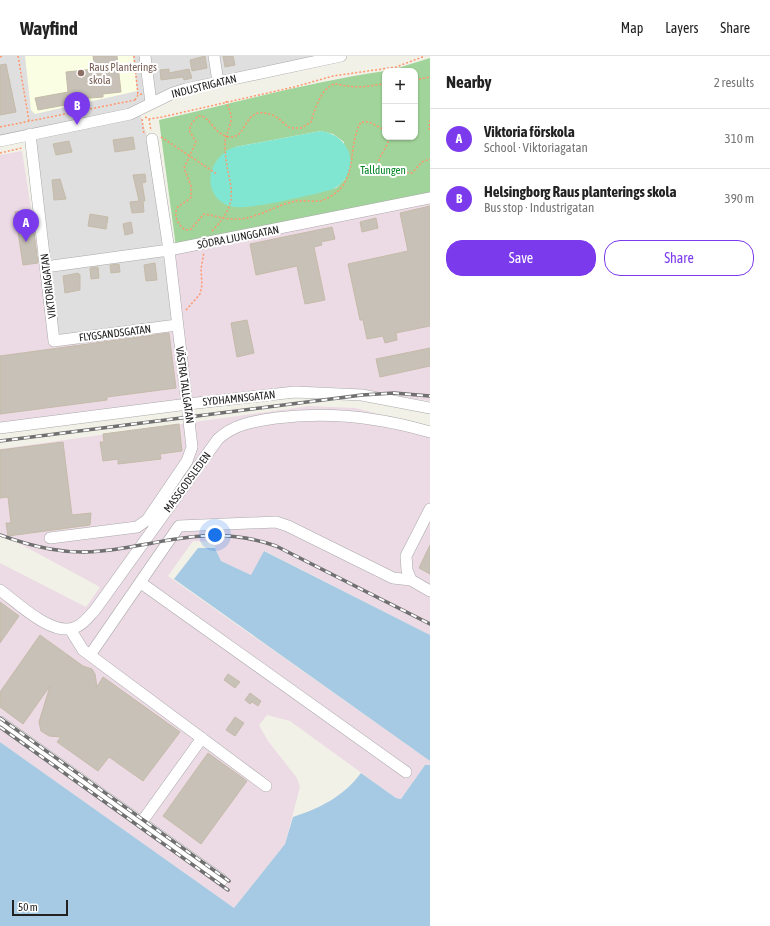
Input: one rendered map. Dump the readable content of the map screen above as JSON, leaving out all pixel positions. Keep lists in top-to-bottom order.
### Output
{
  "streets": {
    "street": [
      "INDUSTRIGATAN",
      "SÖDRA LJUNGGATAN",
      "VIKTORIAGATAN",
      "FLYGSANDSGATAN",
      "VÄSTRA TALLGATAN",
      "SYDHAMNSGATAN",
      "MASSGODSLEDEN"
    ]
  },
  "crossings": [
    ["INDUSTRIGATAN", "VIKTORIAGATAN"],
    ["SÖDRA LJUNGGATAN", "VIKTORIAGATAN"],
    ["SÖDRA LJUNGGATAN", "VÄSTRA TALLGATAN"],
    ["VIKTORIAGATAN", "FLYGSANDSGATAN"],
    ["FLYGSANDSGATAN", "VÄSTRA TALLGATAN"],
    ["VÄSTRA TALLGATAN", "SYDHAMNSGATAN"]
  ],
  "parks": ["Talldungen"],
  "places": ["Raus Planterings skola"],
  "scale_bar": "50 m",
  "page": {
    "header": "Wayfind",
    "nav": ["Map", "Layers", "Share"],
    "heading": ["Nearby", "2 results"],
    "map_buttons": ["+", "−"],
    "pins": ["B", "A"],
    "list": [
      {
        "mark": "A",
        "name": "Viktoria förskola",
        "note": "School · Viktoriagatan",
        "value": "310 m"
      },
      {
        "mark": "B",
        "name": "Helsingborg Raus planterings skola",
        "note": "Bus stop · Industrigatan",
        "value": "390 m"
      }
    ],
    "buttons": ["Save", "Share"],
    "scale": "50 m"
  }
}
